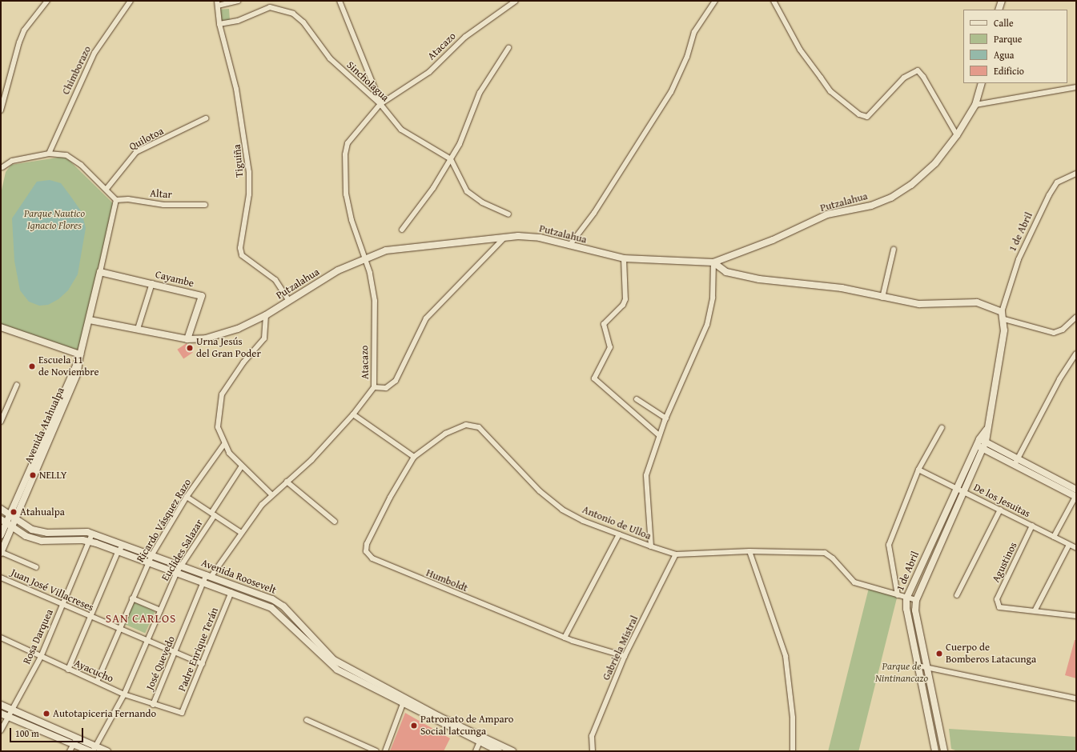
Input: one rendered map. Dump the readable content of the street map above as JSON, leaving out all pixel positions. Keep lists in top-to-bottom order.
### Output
{
  "streets": {
    "street": [
      "Atacazo",
      "Chimborazo",
      "Sincholagua",
      "Quilotoa",
      "Tiguiña",
      "Altar",
      "Putzalahua",
      "1 de Abril",
      "Cayambe",
      "Avenida Atahualpa",
      "De los Jesuitas",
      "Ricardo Vásquez Razo",
      "Antonio de Ulloa",
      "Euclides Salazar",
      "Agustinos",
      "Avenida Roosevelt",
      "Humboldt",
      "Juan José Villacreses",
      "Rosa Darquea",
      "Gabriela Mistral",
      "Padre Enrique Terán",
      "José Quevedo",
      "Ayacucho"
    ]
  },
  "crossings": [
    ["Atacazo", "Sincholagua"],
    ["Atacazo", "Putzalahua"],
    ["Atacazo", "Avenida Roosevelt"],
    ["Atacazo", "José Quevedo"],
    ["Sincholagua", "Tiguiña"],
    ["Tiguiña", "Putzalahua"],
    ["Altar", "Avenida Atahualpa"],
    ["Putzalahua", "Cayambe"],
    ["Putzalahua", "Avenida Atahualpa"],
    ["1 de Abril", "De los Jesuitas"],
    ["1 de Abril", "Antonio de Ulloa"],
    ["Cayambe", "Avenida Atahualpa"],
    ["Avenida Atahualpa", "Avenida Roosevelt"],
    ["De los Jesuitas", "Agustinos"],
    ["Ricardo Vásquez Razo", "Avenida Roosevelt"],
    ["Ricardo Vásquez Razo", "Juan José Villacreses"],
    ["Ricardo Vásquez Razo", "Ayacucho"],
    ["Antonio de Ulloa", "Humboldt"],
    ["Antonio de Ulloa", "Gabriela Mistral"],
    ["Euclides Salazar", "Avenida Roosevelt"],
    ["Euclides Salazar", "Juan José Villacreses"],
    ["Euclides Salazar", "Ayacucho"],
    ["Avenida Roosevelt", "Rosa Darquea"],
    ["Avenida Roosevelt", "Padre Enrique Terán"],
    ["Avenida Roosevelt", "José Quevedo"],
    ["Humboldt", "Gabriela Mistral"],
    ["Juan José Villacreses", "Rosa Darquea"],
    ["Juan José Villacreses", "Padre Enrique Terán"],
    ["Juan José Villacreses", "José Quevedo"],
    ["Rosa Darquea", "Ayacucho"],
    ["Padre Enrique Terán", "Ayacucho"],
    ["José Quevedo", "Ayacucho"]
  ],
  "districts": ["SAN CARLOS"],
  "parks": ["Parque Nautico Ignacio Flores", "Parque de Nintinancazo"],
  "places": [
    "Urna Jesús del Gran Poder",
    "Escuela 11 de Noviembre",
    "NELLY",
    "Atahualpa",
    "Cuerpo de Bomberos Latacunga",
    "Autotapiceria Fernando",
    "Patronato de Amparo Social latcunga"
  ],
  "legend": [
    "Calle",
    "Parque",
    "Agua",
    "Edificio"
  ],
  "scale_bar": "100 m"
}
